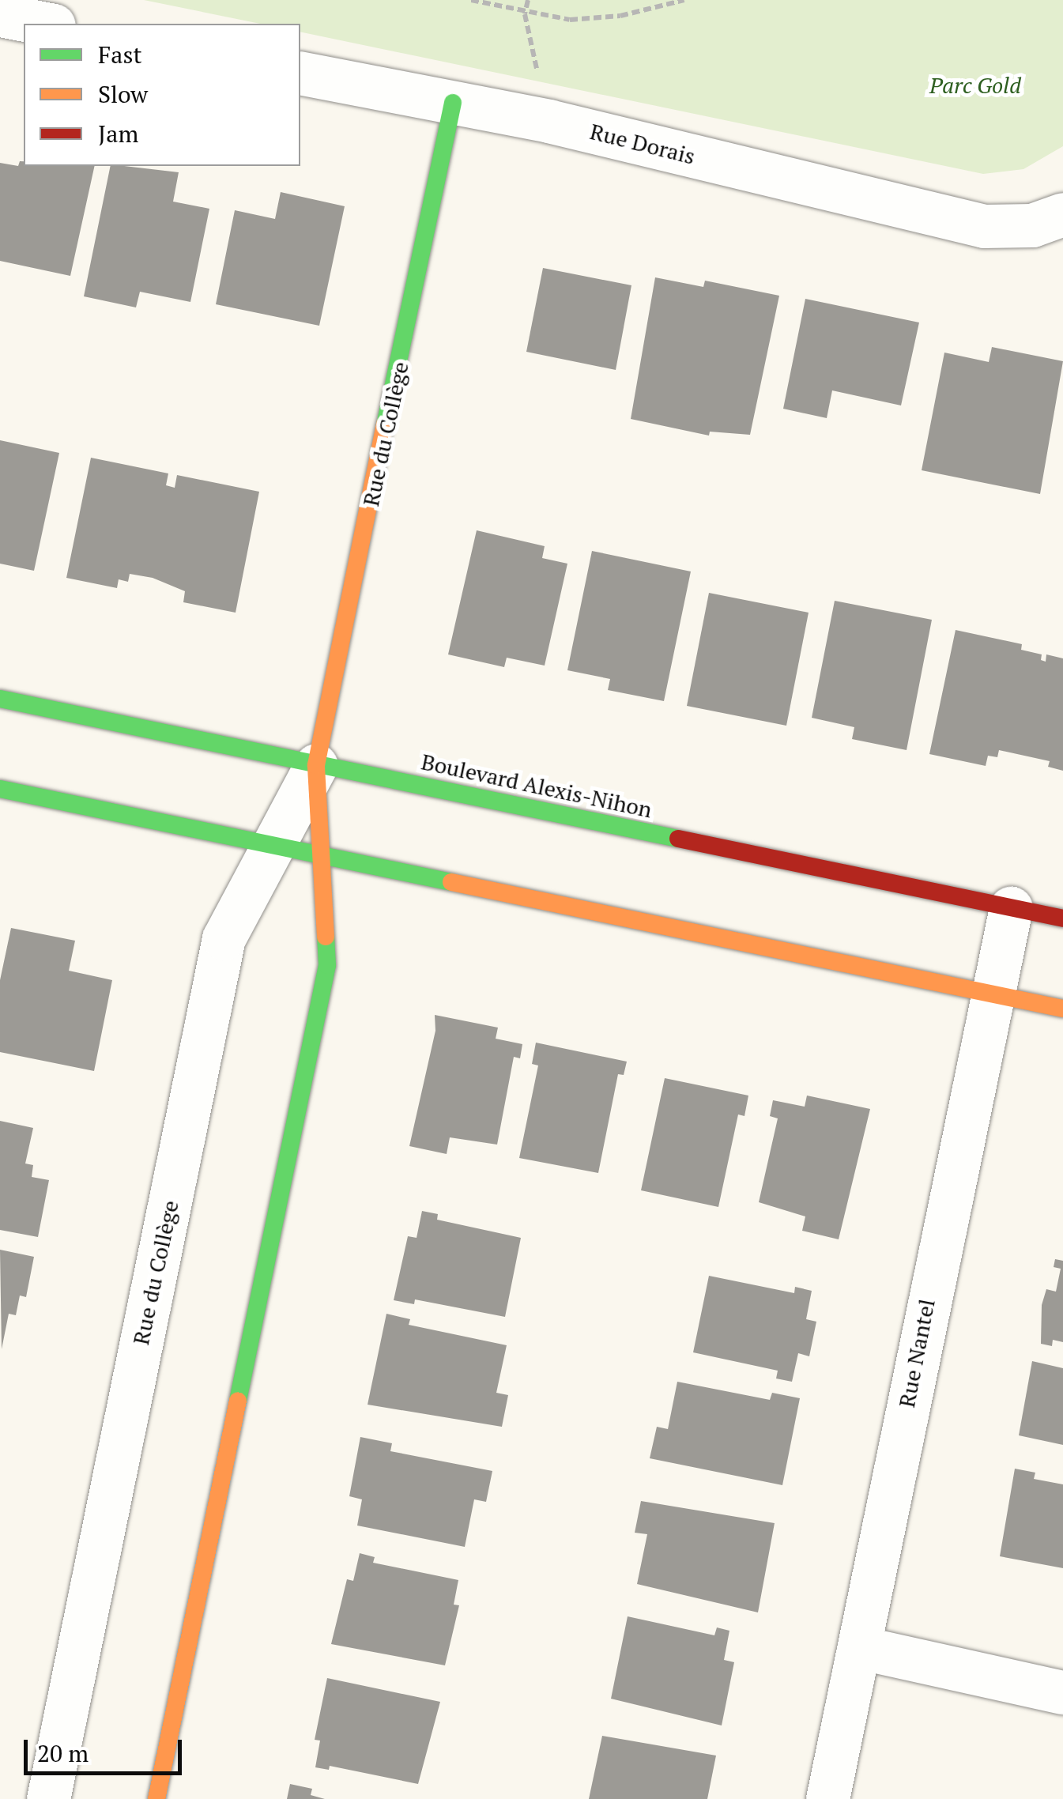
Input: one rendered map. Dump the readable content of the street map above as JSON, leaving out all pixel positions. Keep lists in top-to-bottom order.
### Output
{
  "streets": {
    "street": [
      "Rue Dorais",
      "Rue du Collège",
      "Boulevard Alexis-Nihon",
      "Rue Nantel"
    ]
  },
  "crossings": [
    ["Rue Dorais", "Rue du Collège"],
    ["Rue du Collège", "Boulevard Alexis-Nihon"],
    ["Boulevard Alexis-Nihon", "Rue Nantel"]
  ],
  "parks": ["Parc Gold"],
  "legend": ["Fast", "Slow", "Jam"],
  "scale_bar": "20 m"
}
